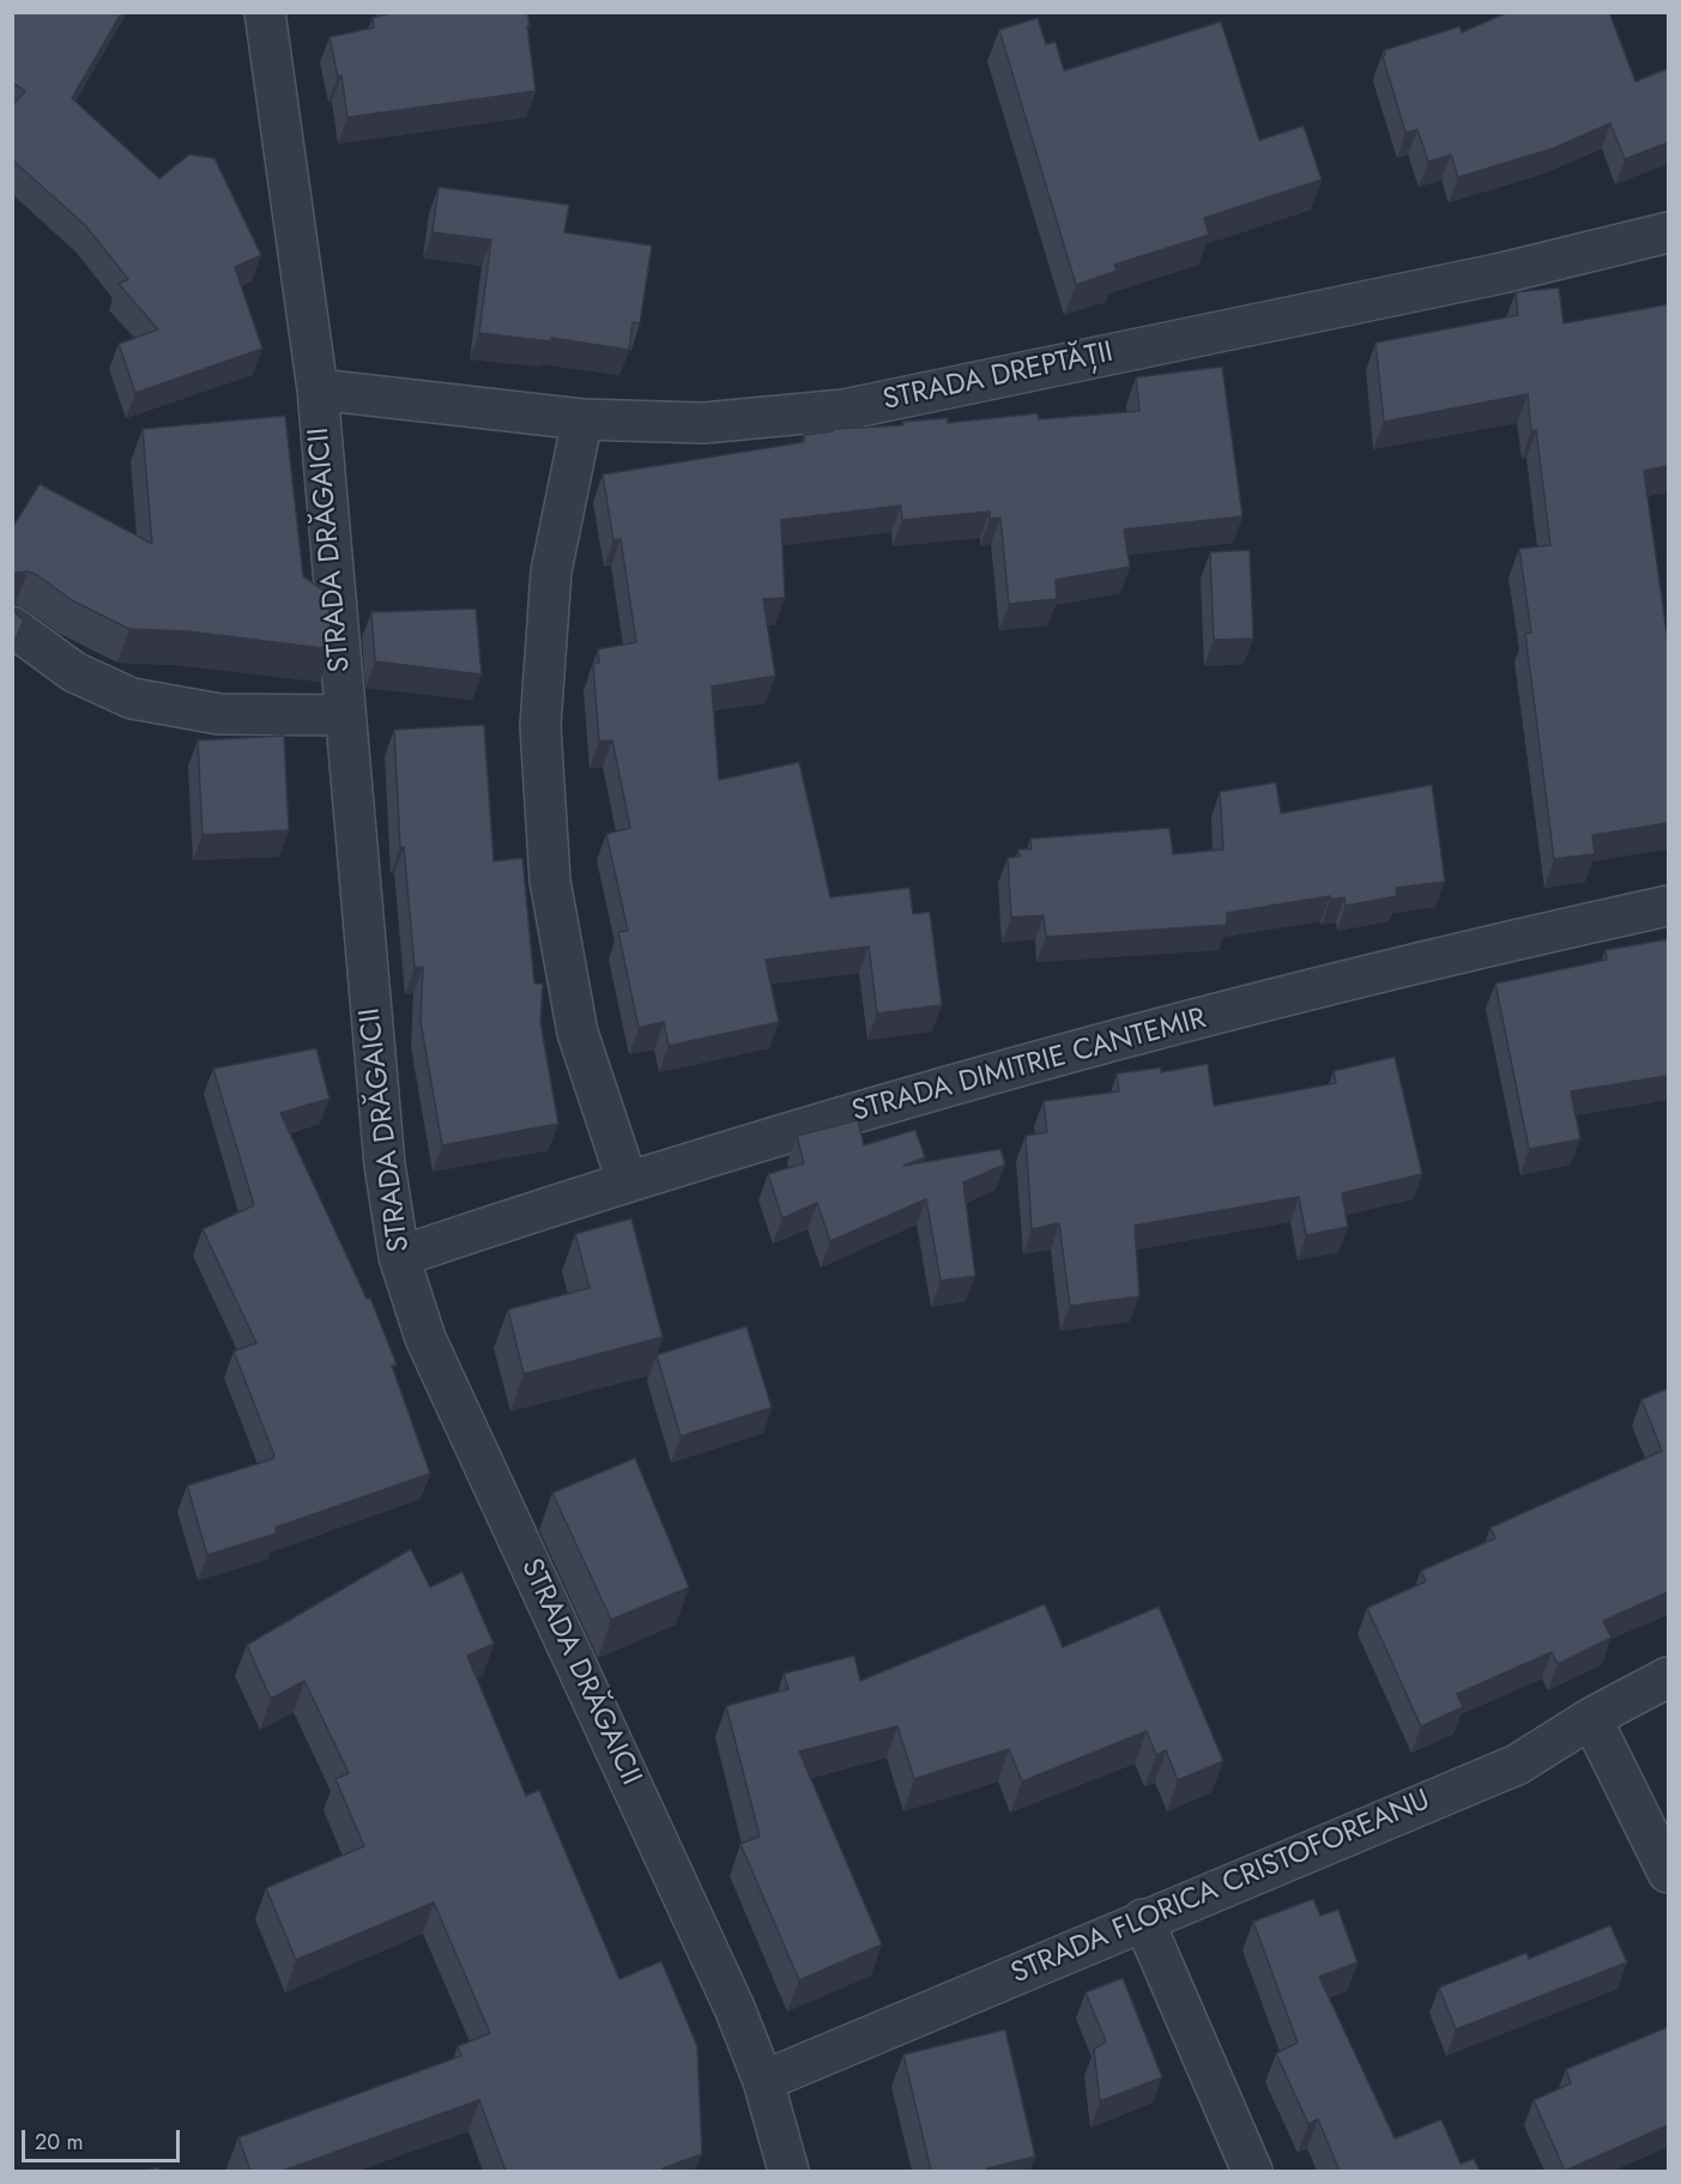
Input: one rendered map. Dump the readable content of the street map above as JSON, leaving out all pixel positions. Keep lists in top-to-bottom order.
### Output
{
  "streets": {
    "street": [
      "STRADA DREPTĂȚII",
      "STRADA DRĂGAICII",
      "STRADA DIMITRIE CANTEMIR",
      "STRADA FLORICA CRISTOFOREANU"
    ]
  },
  "crossings": [
    ["STRADA DREPTĂȚII", "STRADA DRĂGAICII"],
    ["STRADA DRĂGAICII", "STRADA DIMITRIE CANTEMIR"],
    ["STRADA DRĂGAICII", "STRADA FLORICA CRISTOFOREANU"]
  ],
  "scale_bar": "20 m"
}
